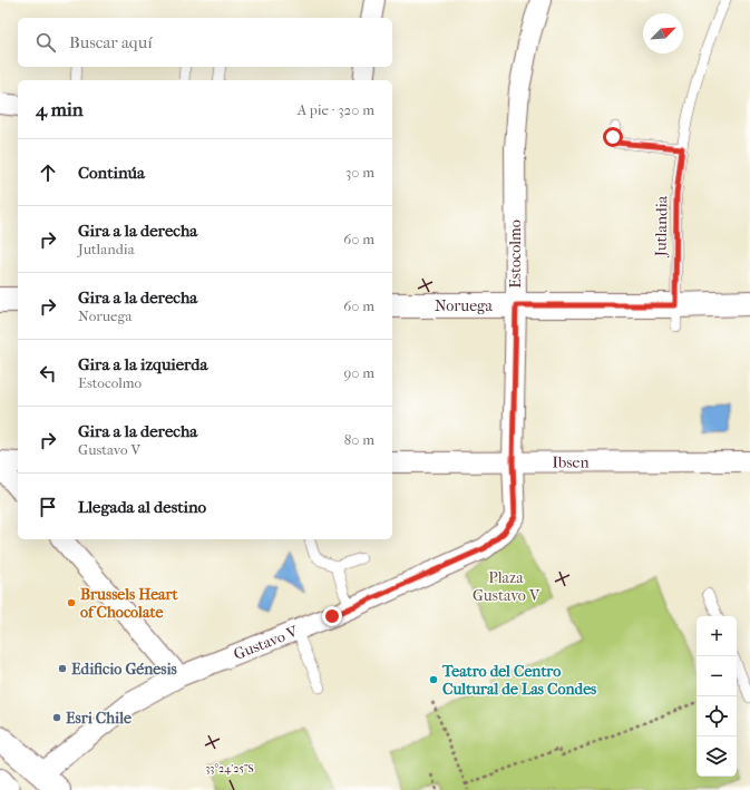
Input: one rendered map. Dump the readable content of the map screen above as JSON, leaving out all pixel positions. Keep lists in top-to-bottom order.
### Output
{
  "streets": {
    "street": [
      "Estocolmo",
      "Noruega",
      "Ibsen",
      "Gustavo V"
    ],
    "lane": ["Jutlandia"]
  },
  "crossings": [
    ["Jutlandia", "Noruega"],
    ["Estocolmo", "Noruega"],
    ["Estocolmo", "Ibsen"],
    ["Estocolmo", "Gustavo V"]
  ],
  "parks": ["Plaza Gustavo V"],
  "places": [
    "Brussels Heart of Chocolate",
    "Edificio Génesis",
    "Teatro del Centro Cultural de Las Condes",
    "Esri Chile"
  ],
  "north": "top right",
  "page": {
    "search": "Buscar aquí",
    "heading": ["4 min", "A pie · 320 m"],
    "list": [
      ["Continúa", "30 m"],
      ["Gira a la derecha", "Jutlandia", "60 m"],
      ["Gira a la derecha", "Noruega", "60 m"],
      ["Gira a la izquierda", "Estocolmo", "90 m"],
      ["Gira a la derecha", "Gustavo V", "80 m"],
      "Llegada al destino"
    ],
    "map_buttons": ["+", "−"]
  },
  "coordinates": ["33°24'25\"S"]
}
